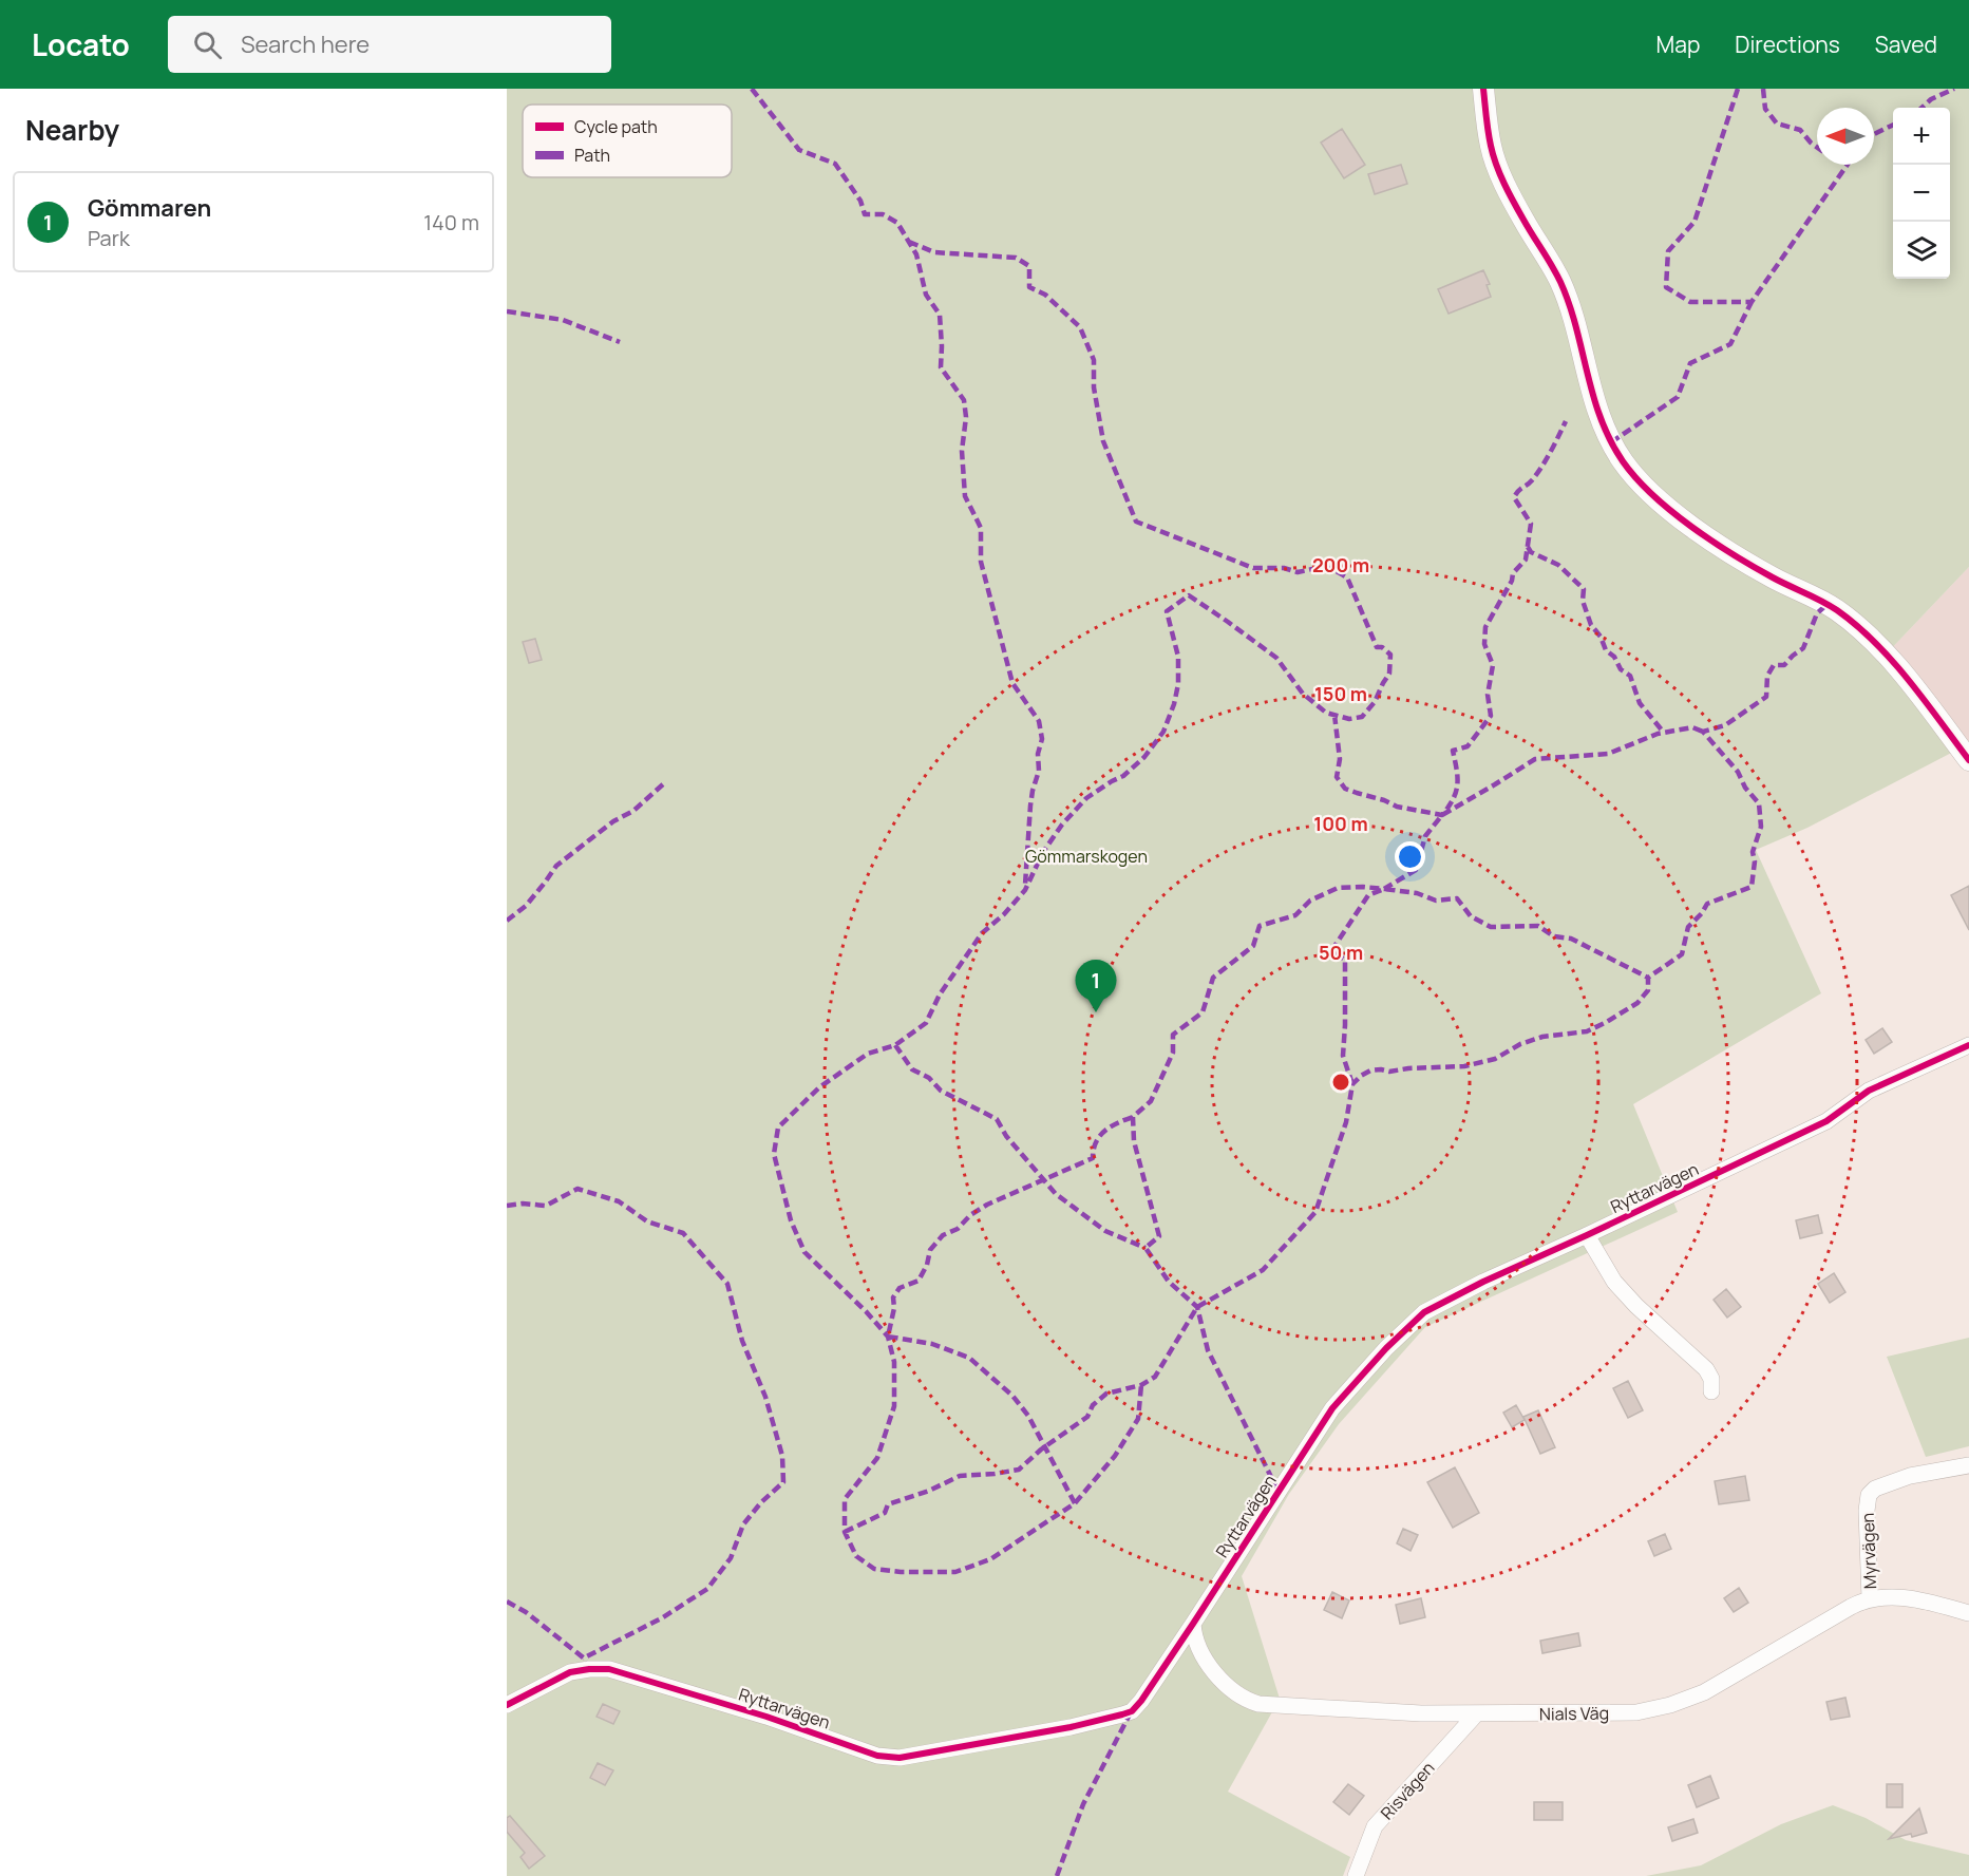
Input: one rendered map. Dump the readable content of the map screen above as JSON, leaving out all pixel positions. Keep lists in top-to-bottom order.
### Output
{
  "streets": {
    "street": [
      "Ryttarvägen",
      "Myrvägen",
      "Nials Väg",
      "Risvägen"
    ]
  },
  "crossings": [
    ["Ryttarvägen", "Nials Väg"],
    ["Myrvägen", "Nials Väg"],
    ["Nials Väg", "Risvägen"]
  ],
  "parks": ["Gömmarskogen"],
  "legend": ["Cycle path", "Path"],
  "north": "left",
  "page": {
    "header": "Locato",
    "search": "Search here",
    "nav": ["Map", "Directions", "Saved"],
    "heading": "Nearby",
    "map_buttons": ["+", "−"],
    "list": [
      {
        "mark": "1",
        "name": "Gömmaren",
        "note": "Park",
        "value": "140 m"
      }
    ],
    "pins": "1"
  },
  "rings": [
    "200 m",
    "150 m",
    "100 m",
    "50 m"
  ]
}
